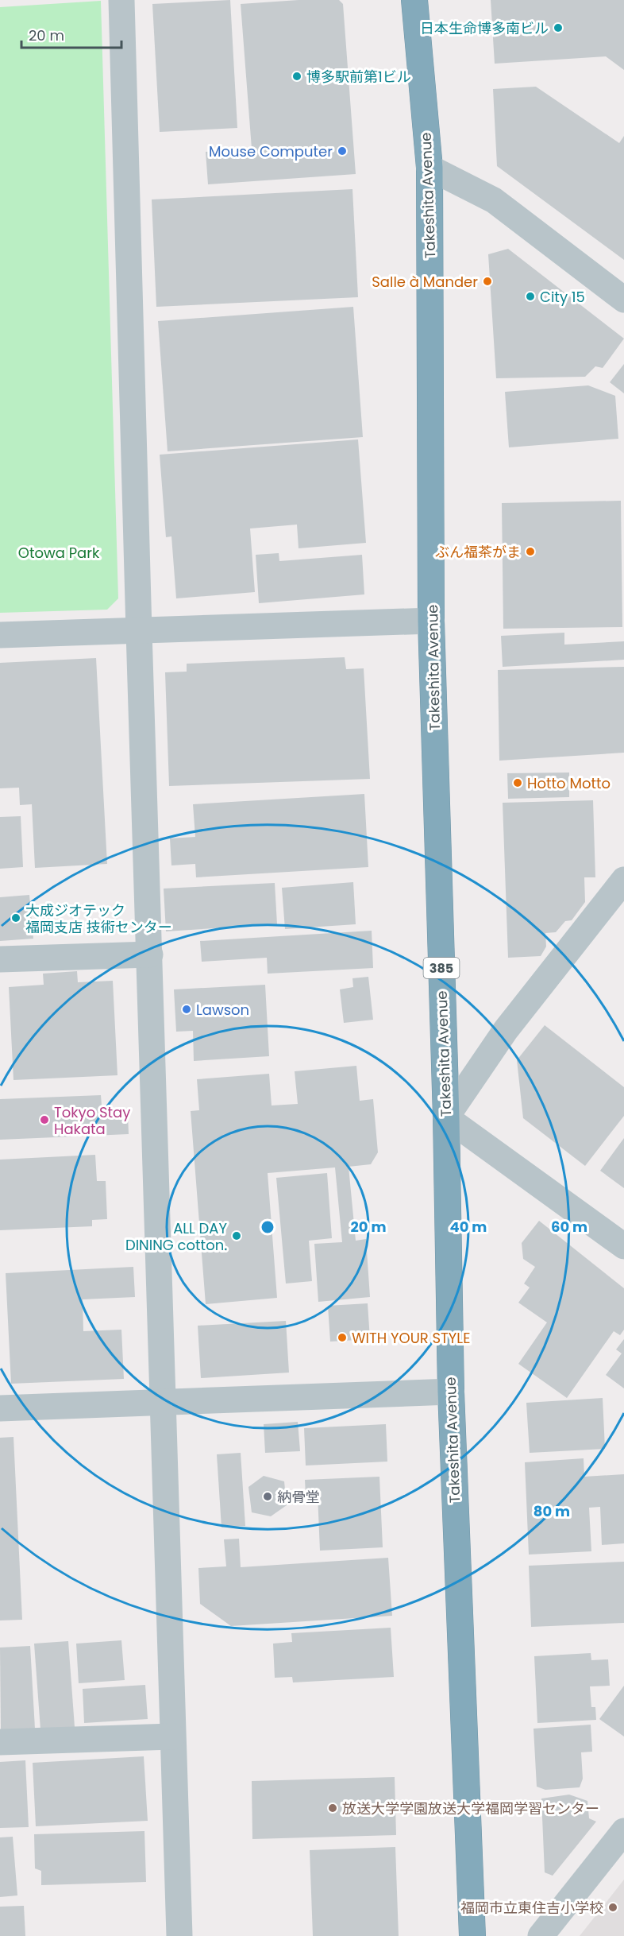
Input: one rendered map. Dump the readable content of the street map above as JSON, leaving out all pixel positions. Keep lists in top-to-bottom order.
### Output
{
  "streets": {
    "highway": ["Takeshita Avenue", "385"]
  },
  "parks": ["Otowa Park"],
  "places": [
    "日本生命博多南ビル",
    "博多駅前第1ビル",
    "Mouse Computer",
    "Salle à Mander",
    "City 15",
    "ぶん福茶がま",
    "Hotto Motto",
    "大成ジオテック 福岡支店 技術センター",
    "Lawson",
    "Tokyo Stay Hakata",
    "ALL DAY DINING cotton.",
    "WITH YOUR STYLE",
    "納骨堂",
    "放送大学学園放送大学福岡学習センター",
    "福岡市立東住吉小学校"
  ],
  "scale_bar": "20 m",
  "rings": [
    "20 m",
    "40 m",
    "60 m",
    "80 m"
  ]
}
